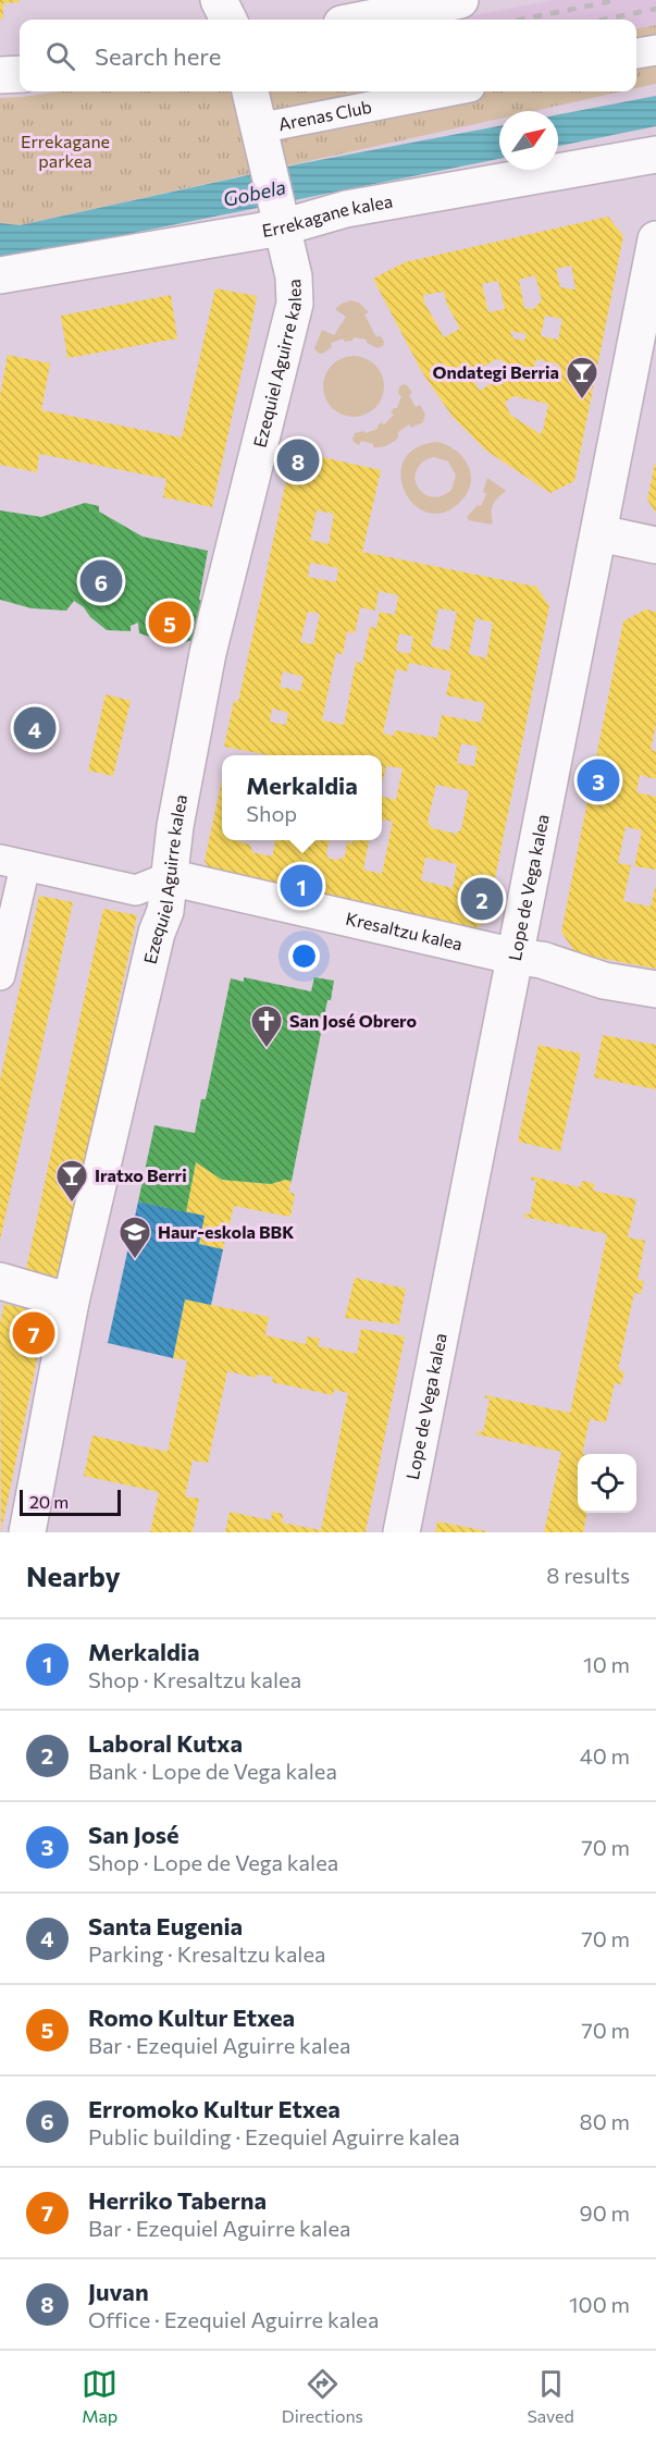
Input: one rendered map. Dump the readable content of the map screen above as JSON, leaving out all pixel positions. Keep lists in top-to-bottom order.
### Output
{
  "streets": {
    "street": [
      "Arenas Club",
      "Errekagane kalea",
      "Ezequiel Aguirre kalea",
      "Lope de Vega kalea",
      "Kresaltzu kalea"
    ]
  },
  "crossings": [
    ["Arenas Club", "Ezequiel Aguirre kalea"],
    ["Errekagane kalea", "Ezequiel Aguirre kalea"],
    ["Ezequiel Aguirre kalea", "Kresaltzu kalea"],
    ["Lope de Vega kalea", "Kresaltzu kalea"]
  ],
  "water": ["Gobela"],
  "parks": ["Errekagane parkea"],
  "places": {
    "bar": ["Ondategi Berria", "Iratxo Berri"],
    "church": ["San José Obrero"],
    "school or university": ["Haur-eskola BBK"]
  },
  "scale_bar": "20 m",
  "north": "top right",
  "page": {
    "search": "Search here",
    "pins": [
      "8",
      "6",
      "5",
      "4",
      "3",
      "1",
      "2",
      "7"
    ],
    "popup": ["Merkaldia", "Shop"],
    "scale": "20 m",
    "heading": ["Nearby", "8 results"],
    "list": [
      {
        "mark": "1",
        "name": "Merkaldia",
        "note": "Shop · Kresaltzu kalea",
        "value": "10 m"
      },
      {
        "mark": "2",
        "name": "Laboral Kutxa",
        "note": "Bank · Lope de Vega kalea",
        "value": "40 m"
      },
      {
        "mark": "3",
        "name": "San José",
        "note": "Shop · Lope de Vega kalea",
        "value": "70 m"
      },
      {
        "mark": "4",
        "name": "Santa Eugenia",
        "note": "Parking · Kresaltzu kalea",
        "value": "70 m"
      },
      {
        "mark": "5",
        "name": "Romo Kultur Etxea",
        "note": "Bar · Ezequiel Aguirre kalea",
        "value": "70 m"
      },
      {
        "mark": "6",
        "name": "Erromoko Kultur Etxea",
        "note": "Public building · Ezequiel Aguirre kalea",
        "value": "80 m"
      },
      {
        "mark": "7",
        "name": "Herriko Taberna",
        "note": "Bar · Ezequiel Aguirre kalea",
        "value": "90 m"
      },
      {
        "mark": "8",
        "name": "Juvan",
        "note": "Office · Ezequiel Aguirre kalea",
        "value": "100 m"
      }
    ],
    "nav": ["Map", "Directions", "Saved"]
  }
}
